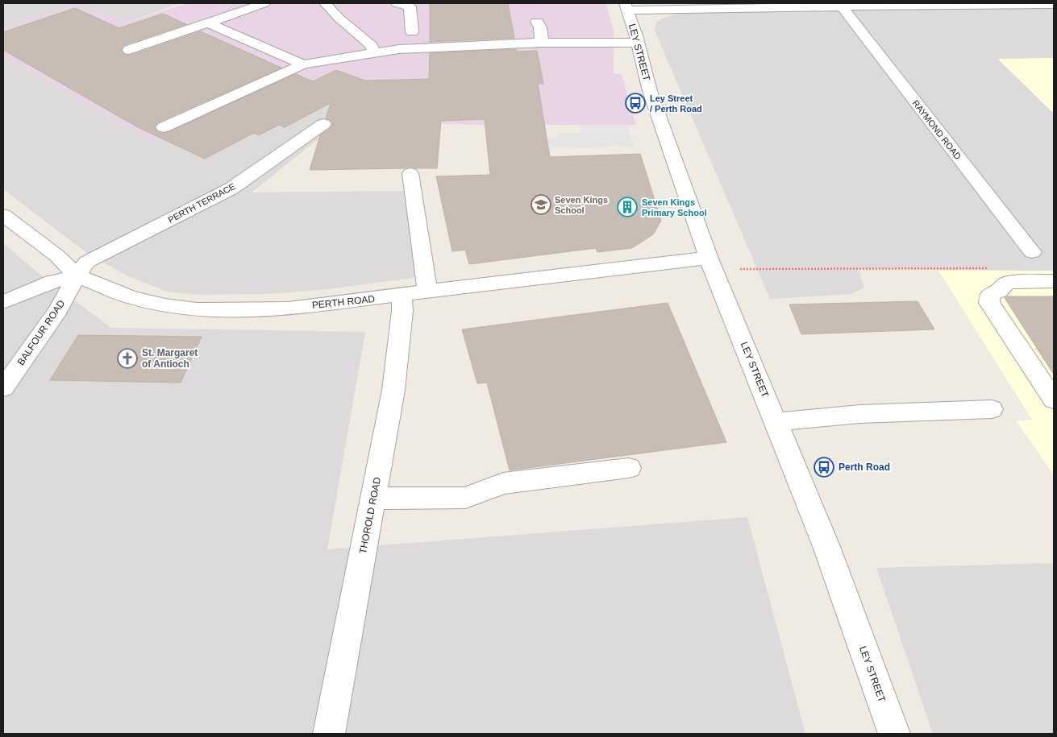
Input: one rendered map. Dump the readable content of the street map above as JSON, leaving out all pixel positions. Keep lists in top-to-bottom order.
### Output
{
  "streets": {
    "street": [
      "LEY STREET",
      "RAYMOND ROAD",
      "PERTH TERRACE",
      "PERTH ROAD",
      "BALFOUR ROAD",
      "THOROLD ROAD"
    ]
  },
  "crossings": [
    ["LEY STREET", "PERTH ROAD"],
    ["PERTH TERRACE", "PERTH ROAD"],
    ["PERTH TERRACE", "BALFOUR ROAD"],
    ["PERTH ROAD", "BALFOUR ROAD"],
    ["PERTH ROAD", "THOROLD ROAD"]
  ],
  "places": {
    "bus stop": ["Ley Street / Perth Road", "Perth Road"],
    "school or university": ["Seven Kings School"],
    "building": ["Seven Kings Primary School"],
    "church": ["St. Margaret of Antioch"]
  }
}
